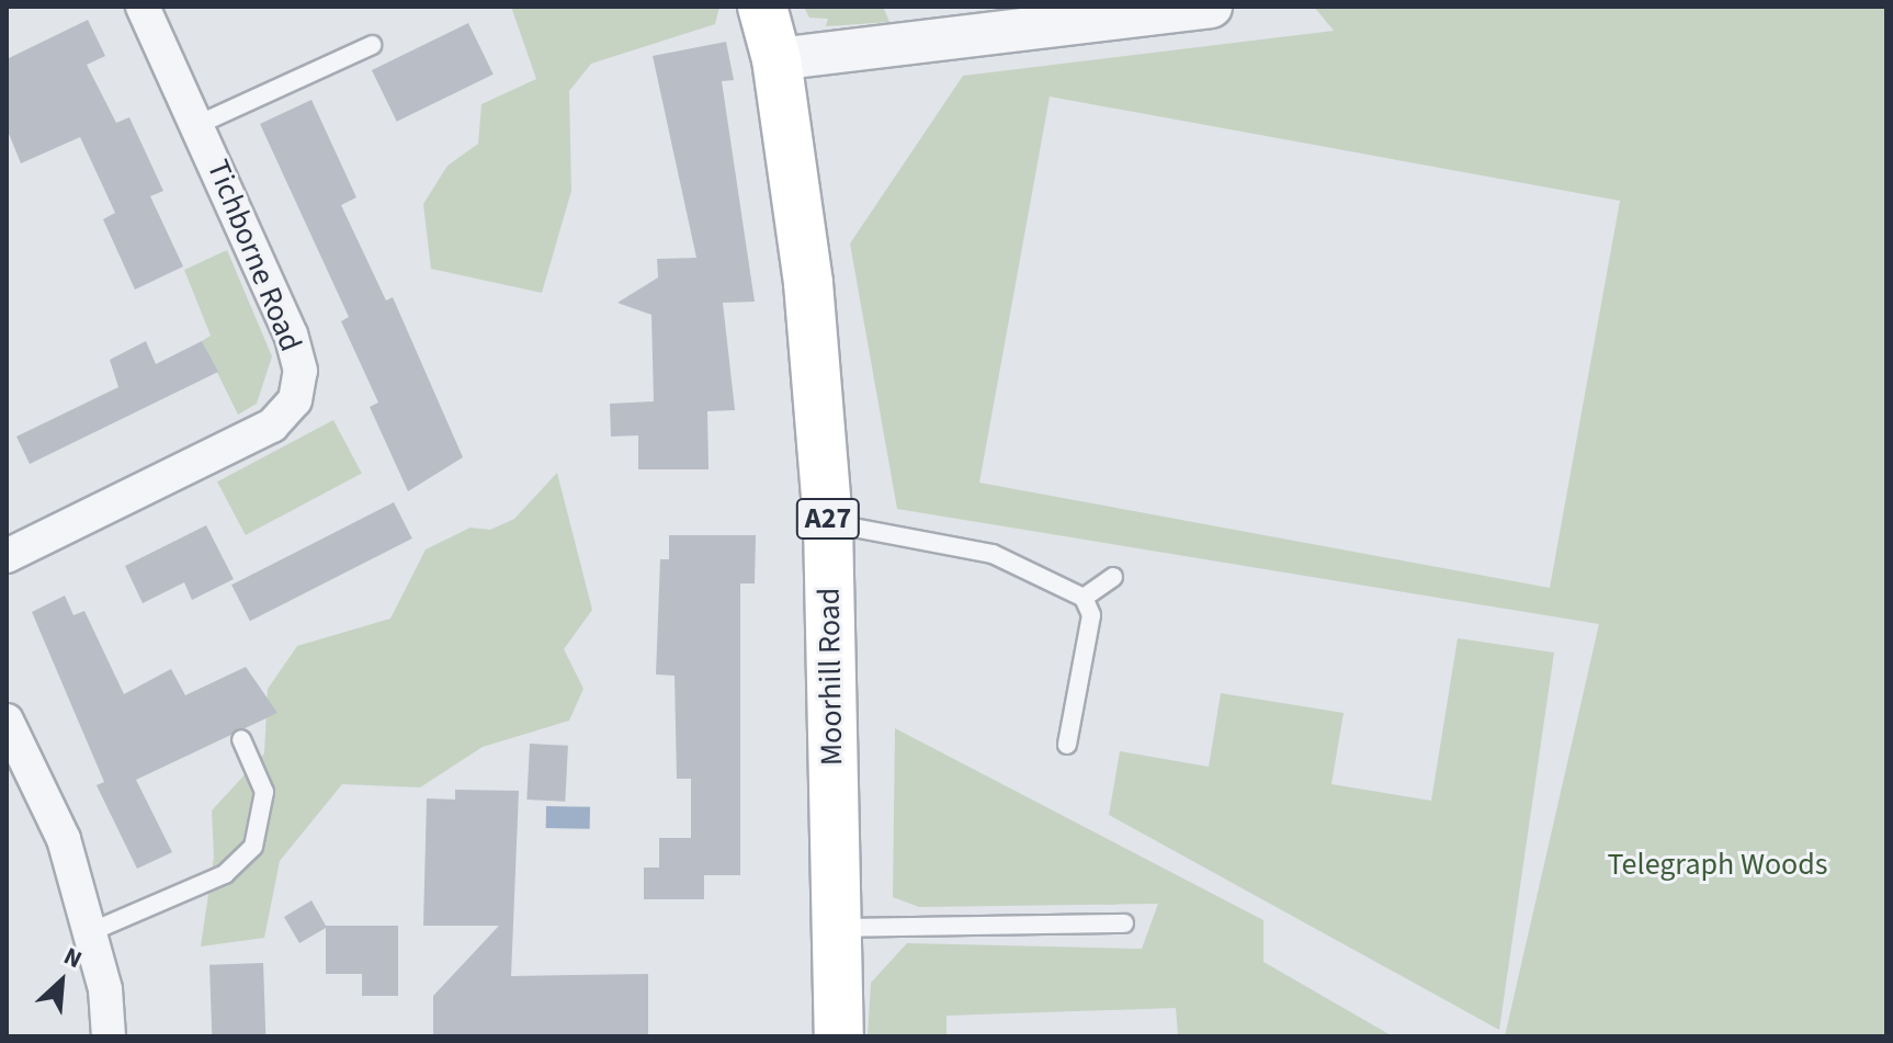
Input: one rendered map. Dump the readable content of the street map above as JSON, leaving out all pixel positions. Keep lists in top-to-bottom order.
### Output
{
  "streets": {
    "main road": ["A27", "Moorhill Road"],
    "street": ["Tichborne Road"]
  },
  "parks": ["Telegraph Woods"],
  "north": "top right"
}
